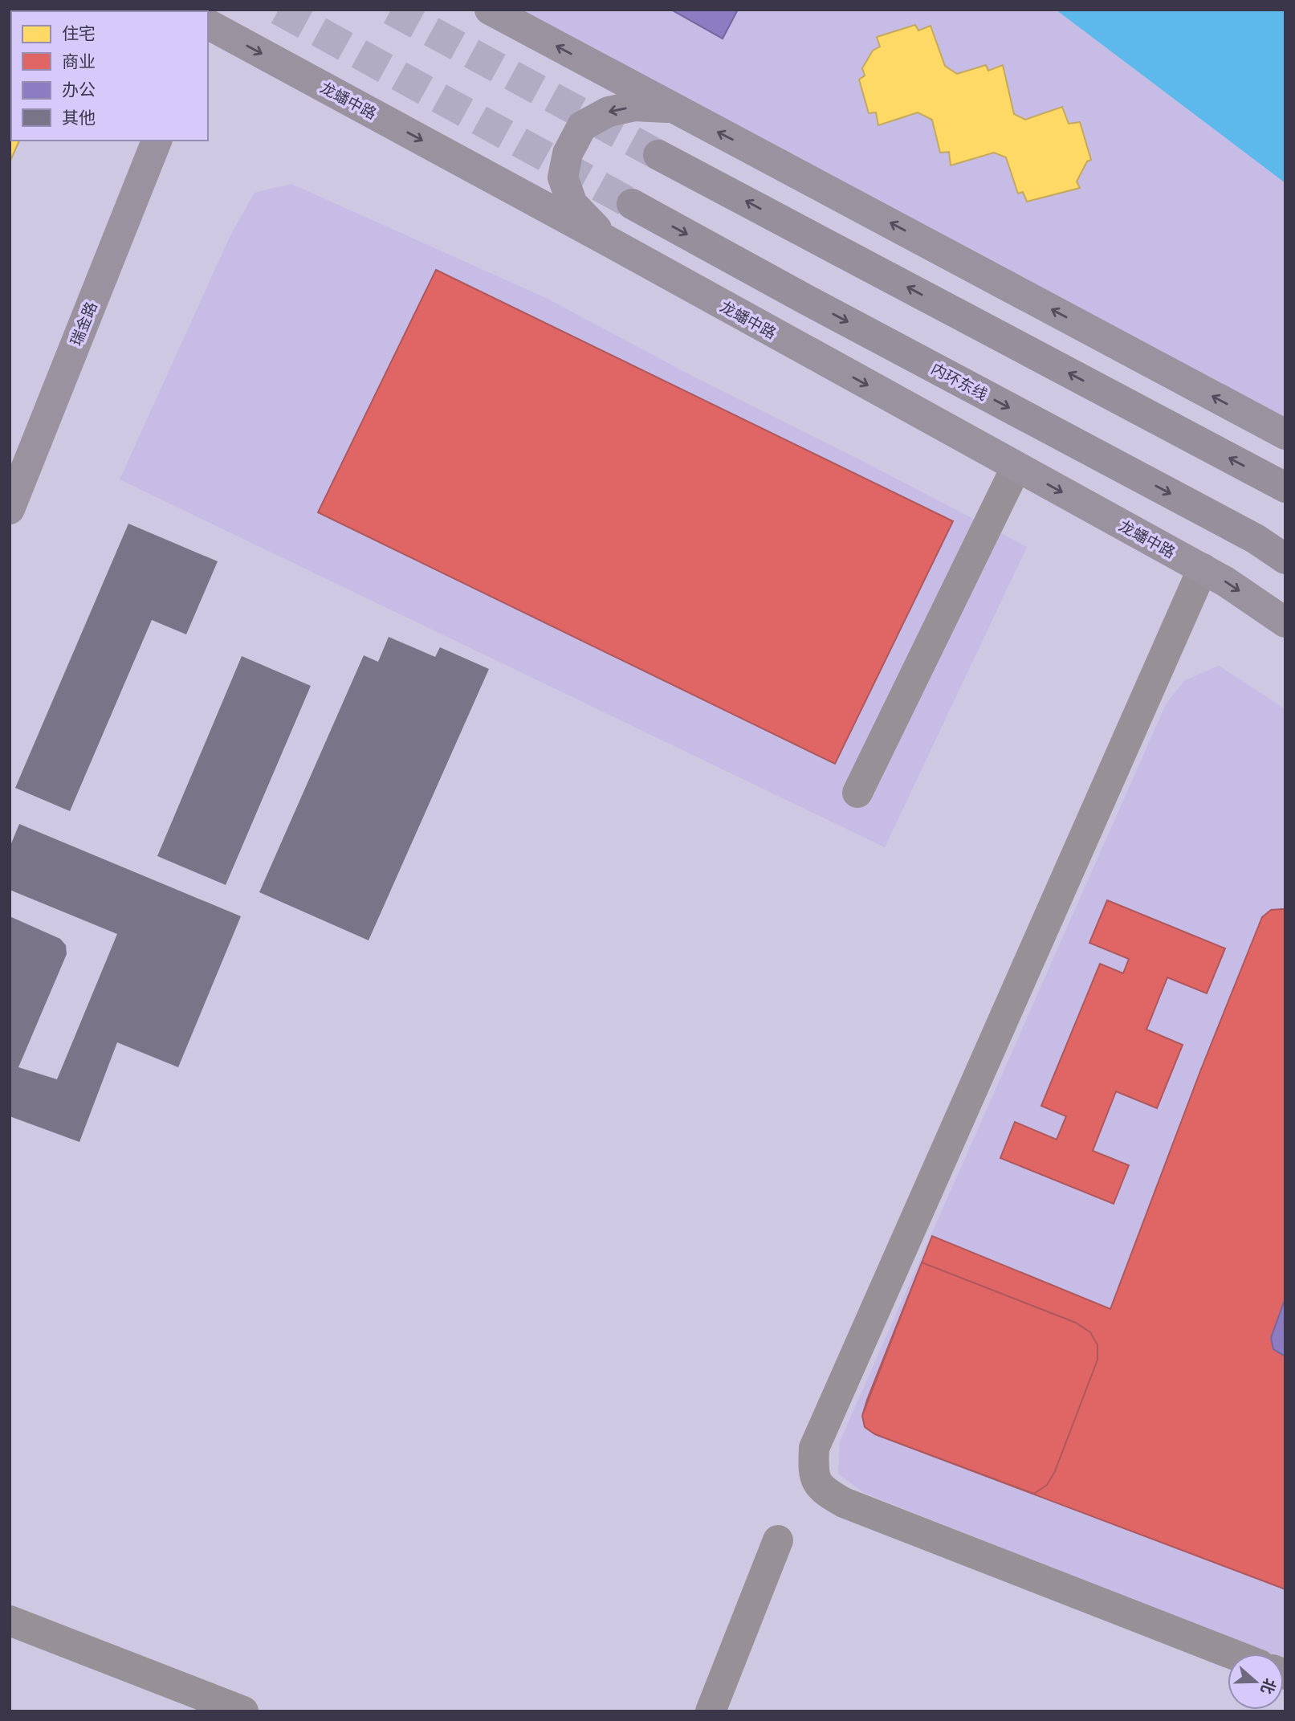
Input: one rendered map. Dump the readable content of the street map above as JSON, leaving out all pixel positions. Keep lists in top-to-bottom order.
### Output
{
  "streets": {
    "highway": ["内环东线"],
    "main road": ["龙蟠中路"]
  },
  "legend": [
    "住宅",
    "商业",
    "办公",
    "其他"
  ],
  "north": "right"
}
